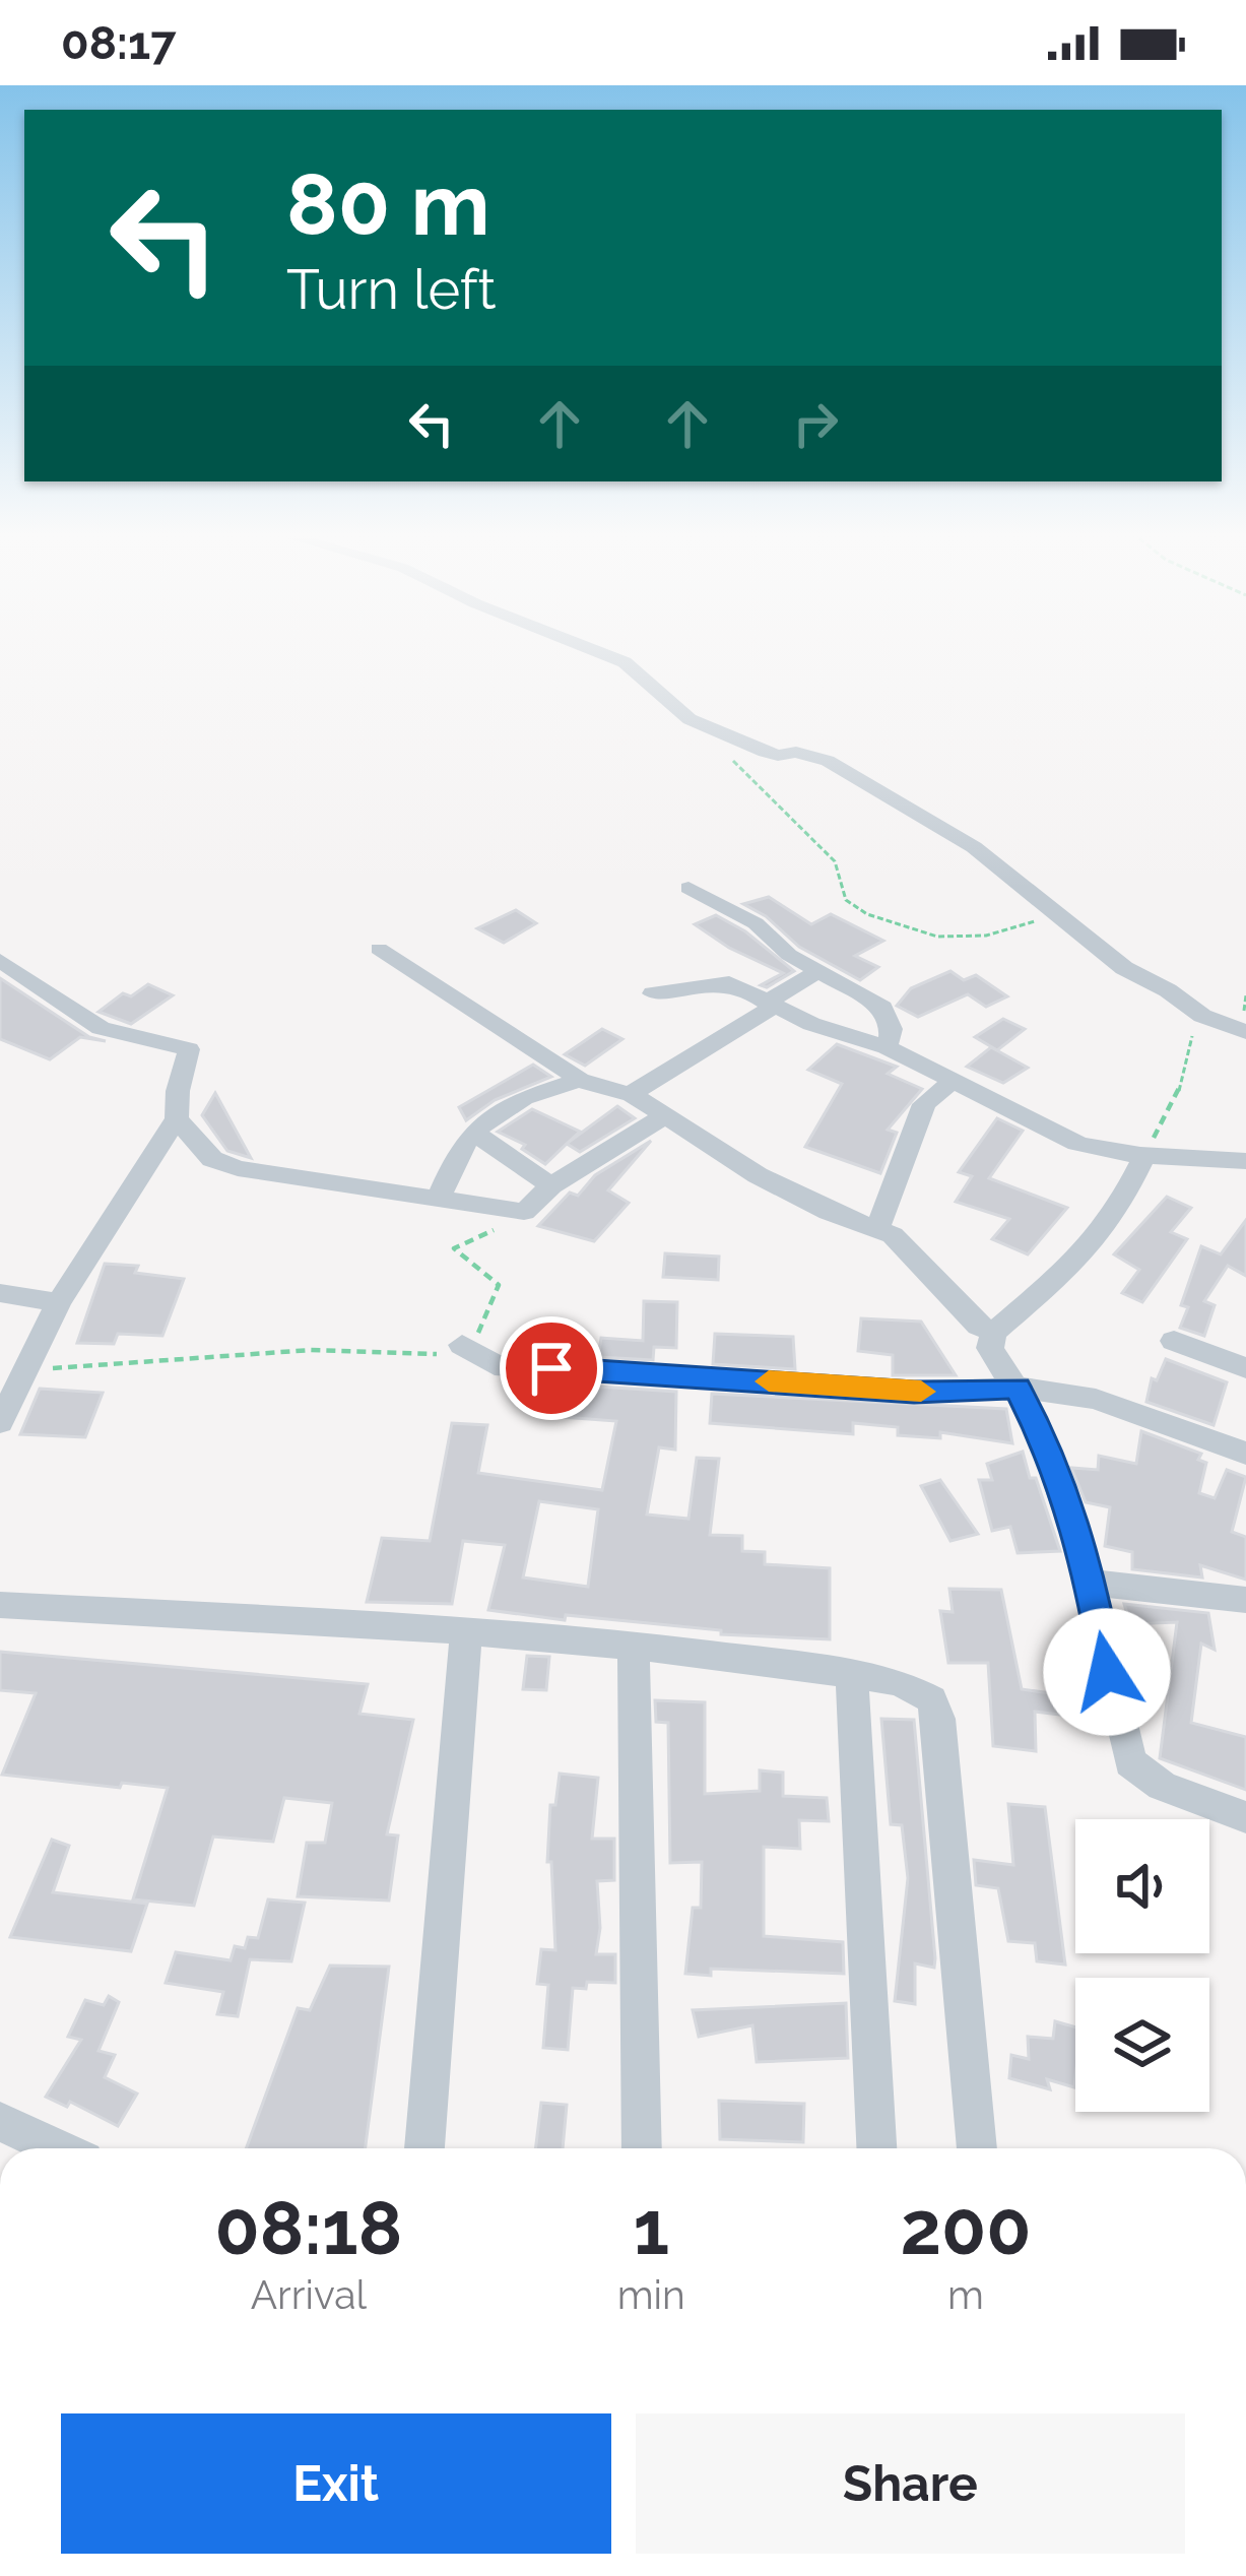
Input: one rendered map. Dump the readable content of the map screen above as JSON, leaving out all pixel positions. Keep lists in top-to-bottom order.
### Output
{
  "page": {
    "status": "08:17",
    "turn": ["80 m", "Turn left"],
    "eta": [
      "08:18",
      "Arrival",
      "1",
      "min",
      "200",
      "m"
    ],
    "buttons": ["Exit", "Share"]
  }
}
